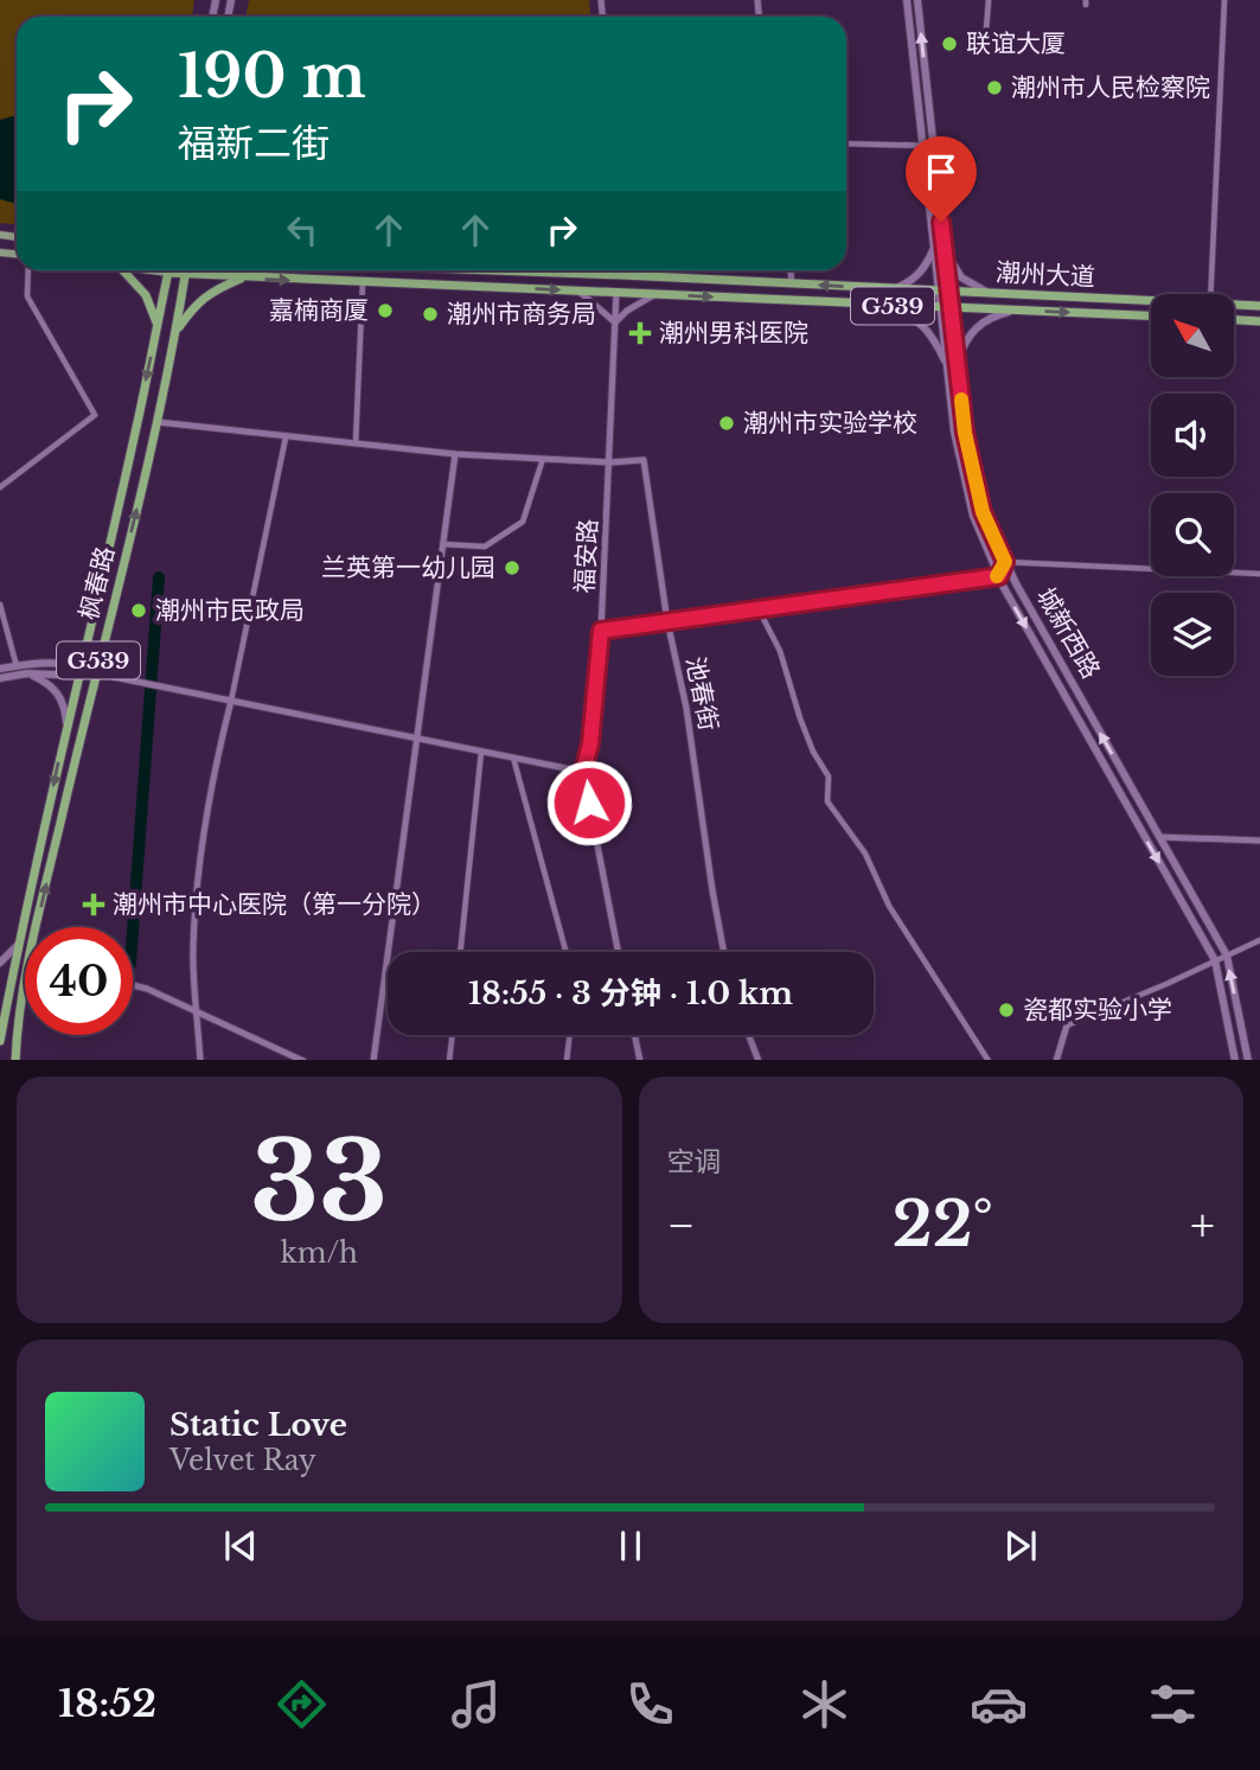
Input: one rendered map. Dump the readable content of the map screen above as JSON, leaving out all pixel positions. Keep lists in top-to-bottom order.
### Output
{
  "streets": {
    "highway": ["潮州大道", "G539", "枫春路"],
    "main road": ["城新西路"],
    "street": ["福安路", "池春街"]
  },
  "crossings": [
    ["潮州大道", "福安路"],
    ["潮州大道", "枫春路"],
    ["潮州大道", "城新西路"],
    ["福安路", "池春街"]
  ],
  "places": {
    "other": [
      "联谊大厦",
      "潮州市人民检察院",
      "嘉楠商厦",
      "潮州市商务局",
      "潮州市实验学校",
      "兰英第一幼儿园",
      "潮州市民政局",
      "瓷都实验小学"
    ],
    "health": ["潮州男科医院", "潮州市中心医院（第一分院）"]
  },
  "north": "top left",
  "page": {
    "turn": ["190 m", "福新二街"],
    "limit": "40",
    "trip": "18:55 · 3 分钟 · 1.0 km",
    "tile": [
      ["33", "km/h"],
      "空调"
    ],
    "heat": ["−", "22°", "+"],
    "song": ["Static Love", "Velvet Ray"],
    "tabs": "18:52"
  }
}
